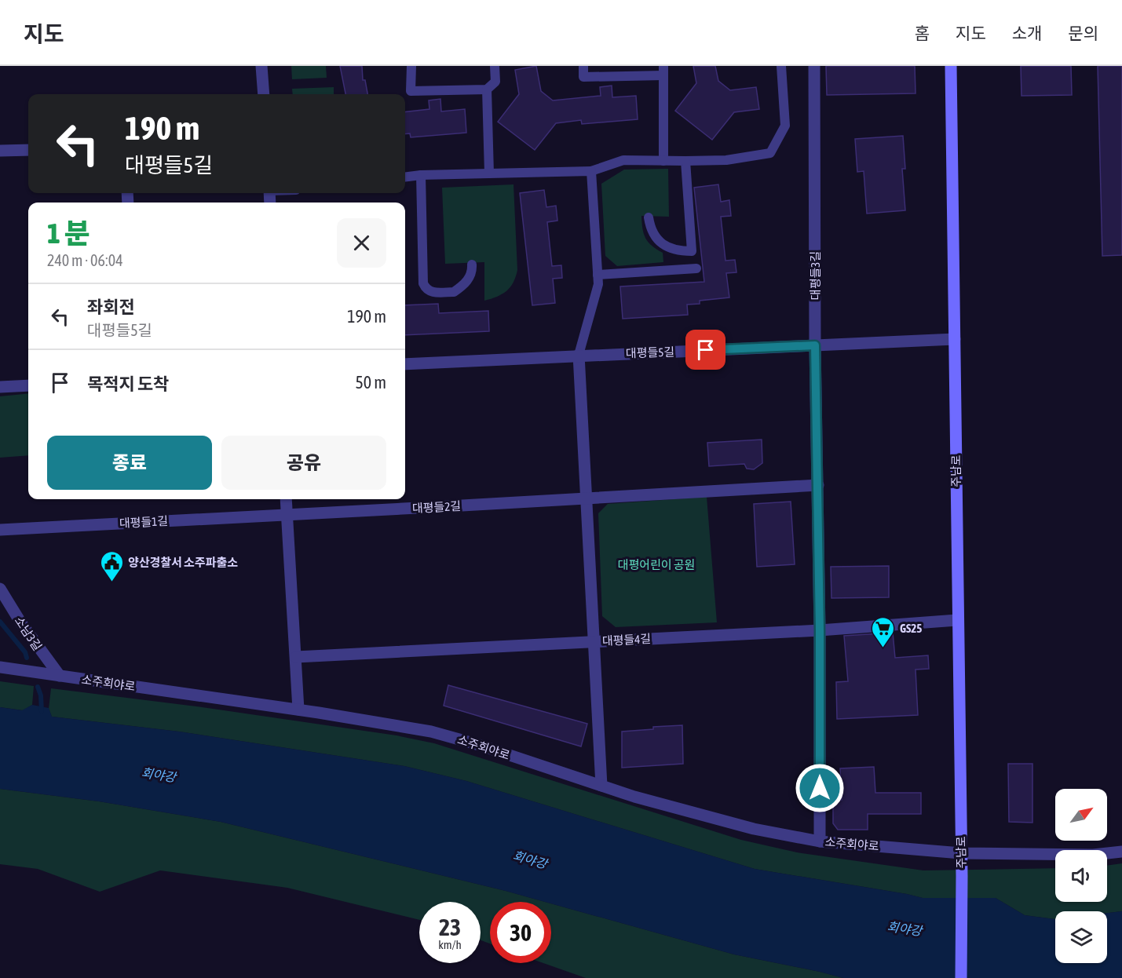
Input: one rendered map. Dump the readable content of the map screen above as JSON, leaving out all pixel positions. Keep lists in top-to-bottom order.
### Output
{
  "streets": {
    "main road": ["주남로"],
    "street": [
      "대평들3길",
      "대평들5길",
      "대평들2길",
      "대평들1길",
      "소남3길",
      "대평들4길",
      "소주회야로"
    ]
  },
  "crossings": [
    ["대평들3길", "대평들5길"],
    ["대평들3길", "대평들4길"],
    ["대평들3길", "소주회야로"],
    ["대평들5길", "주남로"],
    ["주남로", "대평들4길"],
    ["주남로", "소주회야로"],
    ["대평들2길", "대평들1길"],
    ["소남3길", "소주회야로"]
  ],
  "water": ["회야강"],
  "parks": ["대평어린이 공원"],
  "places": {
    "public building": ["양산경찰서 소주파출소"],
    "supermarket": ["GS25"]
  },
  "north": "top right",
  "page": {
    "header": "지도",
    "nav": [
      "홈",
      "지도",
      "소개",
      "문의"
    ],
    "turn": ["190 m", "대평들5길"],
    "heading": ["1 분", "240 m · 06:04"],
    "list": [
      {
        "name": "좌회전",
        "note": "대평들5길",
        "value": "190 m"
      },
      {
        "name": "목적지 도착",
        "value": "50 m"
      }
    ],
    "buttons": ["종료", "공유"],
    "speed": "23 km/h",
    "limit": "30"
  }
}
